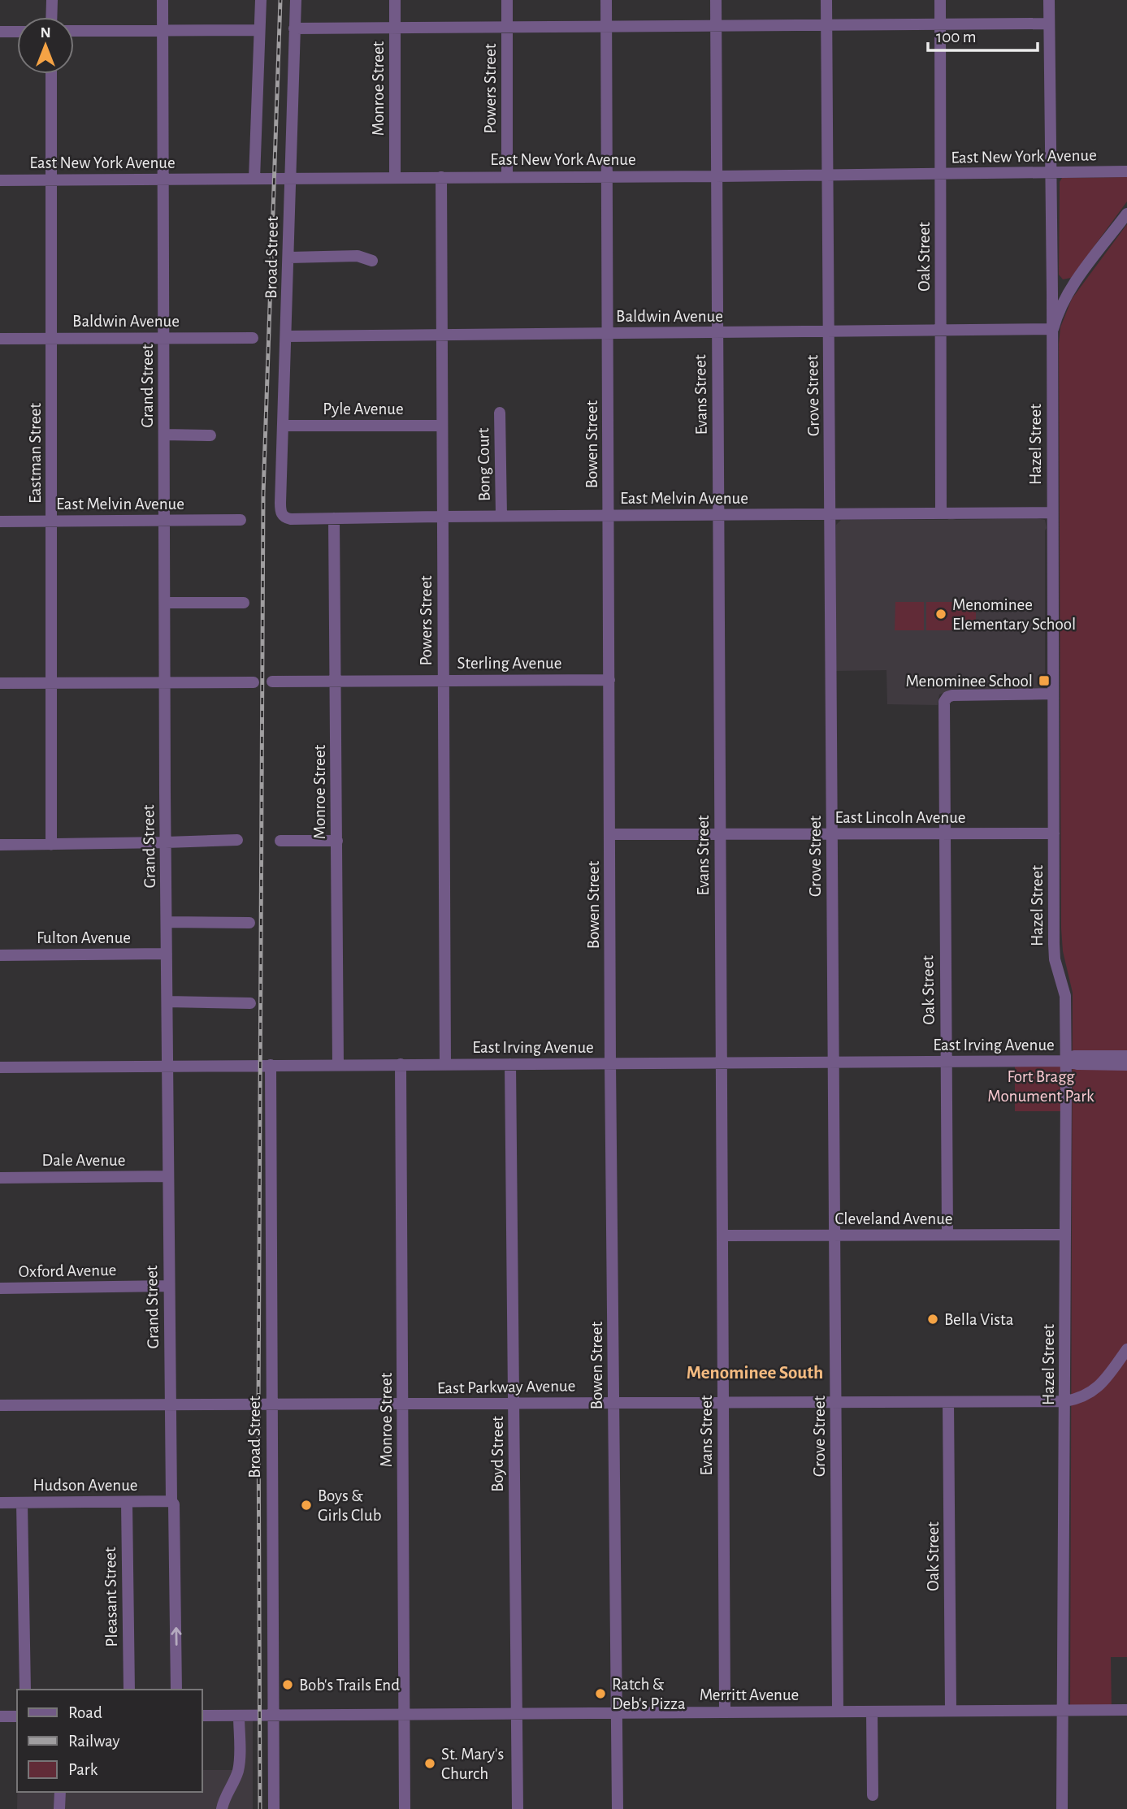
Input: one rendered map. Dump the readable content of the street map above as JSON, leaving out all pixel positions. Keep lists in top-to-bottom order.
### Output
{
  "streets": {
    "street": [
      "Monroe Street",
      "Powers Street",
      "East New York Avenue",
      "Oak Street",
      "Broad Street",
      "Baldwin Avenue",
      "Grand Street",
      "Evans Street",
      "Grove Street",
      "Pyle Avenue",
      "Bowen Street",
      "Hazel Street",
      "Eastman Street",
      "Bong Court",
      "East Melvin Avenue",
      "Sterling Avenue",
      "East Lincoln Avenue",
      "Fulton Avenue",
      "East Irving Avenue",
      "Dale Avenue",
      "Cleveland Avenue",
      "Oxford Avenue",
      "East Parkway Avenue",
      "Boyd Street",
      "Hudson Avenue",
      "Pleasant Street",
      "Merritt Avenue"
    ]
  },
  "crossings": [
    ["Monroe Street", "East New York Avenue"],
    ["Monroe Street", "East Melvin Avenue"],
    ["Monroe Street", "Sterling Avenue"],
    ["Monroe Street", "East Irving Avenue"],
    ["Monroe Street", "East Parkway Avenue"],
    ["Monroe Street", "Merritt Avenue"],
    ["Powers Street", "East New York Avenue"],
    ["Powers Street", "Baldwin Avenue"],
    ["Powers Street", "Pyle Avenue"],
    ["Powers Street", "East Melvin Avenue"],
    ["Powers Street", "Sterling Avenue"],
    ["Powers Street", "East Irving Avenue"],
    ["East New York Avenue", "Oak Street"],
    ["East New York Avenue", "Broad Street"],
    ["East New York Avenue", "Grand Street"],
    ["East New York Avenue", "Evans Street"],
    ["East New York Avenue", "Grove Street"],
    ["East New York Avenue", "Bowen Street"],
    ["East New York Avenue", "Hazel Street"],
    ["East New York Avenue", "Eastman Street"],
    ["Oak Street", "Baldwin Avenue"],
    ["Oak Street", "Hazel Street"],
    ["Oak Street", "East Melvin Avenue"],
    ["Oak Street", "East Lincoln Avenue"],
    ["Oak Street", "East Irving Avenue"],
    ["Oak Street", "Cleveland Avenue"],
    ["Oak Street", "East Parkway Avenue"],
    ["Oak Street", "Merritt Avenue"],
    ["Broad Street", "Baldwin Avenue"],
    ["Broad Street", "Pyle Avenue"],
    ["Broad Street", "East Melvin Avenue"],
    ["Broad Street", "East Irving Avenue"],
    ["Broad Street", "East Parkway Avenue"],
    ["Broad Street", "Merritt Avenue"],
    ["Baldwin Avenue", "Grand Street"],
    ["Baldwin Avenue", "Evans Street"],
    ["Baldwin Avenue", "Grove Street"],
    ["Baldwin Avenue", "Bowen Street"],
    ["Baldwin Avenue", "Hazel Street"],
    ["Baldwin Avenue", "Eastman Street"],
    ["Grand Street", "East Melvin Avenue"],
    ["Grand Street", "Fulton Avenue"],
    ["Grand Street", "East Irving Avenue"],
    ["Grand Street", "Dale Avenue"],
    ["Grand Street", "Oxford Avenue"],
    ["Grand Street", "East Parkway Avenue"],
    ["Grand Street", "Hudson Avenue"],
    ["Evans Street", "East Melvin Avenue"],
    ["Evans Street", "East Lincoln Avenue"],
    ["Evans Street", "East Irving Avenue"],
    ["Evans Street", "Cleveland Avenue"],
    ["Evans Street", "East Parkway Avenue"],
    ["Evans Street", "Merritt Avenue"],
    ["Grove Street", "East Melvin Avenue"],
    ["Grove Street", "East Lincoln Avenue"],
    ["Grove Street", "East Irving Avenue"],
    ["Grove Street", "Cleveland Avenue"],
    ["Grove Street", "East Parkway Avenue"],
    ["Grove Street", "Merritt Avenue"],
    ["Bowen Street", "East Melvin Avenue"],
    ["Bowen Street", "Sterling Avenue"],
    ["Bowen Street", "East Lincoln Avenue"],
    ["Bowen Street", "East Irving Avenue"],
    ["Bowen Street", "East Parkway Avenue"],
    ["Bowen Street", "Merritt Avenue"],
    ["Hazel Street", "East Melvin Avenue"],
    ["Hazel Street", "East Lincoln Avenue"],
    ["Hazel Street", "East Irving Avenue"],
    ["Hazel Street", "Cleveland Avenue"],
    ["Hazel Street", "East Parkway Avenue"],
    ["Hazel Street", "Merritt Avenue"],
    ["Eastman Street", "East Melvin Avenue"],
    ["Bong Court", "East Melvin Avenue"],
    ["East Irving Avenue", "Boyd Street"],
    ["East Parkway Avenue", "Boyd Street"],
    ["Boyd Street", "Merritt Avenue"],
    ["Hudson Avenue", "Pleasant Street"]
  ],
  "districts": ["Menominee South"],
  "parks": ["Fort Bragg Monument Park"],
  "places": {
    "other": [
      "Menominee Elementary School",
      "Bella Vista",
      "Boys & Girls Club",
      "Bob's Trails End",
      "Ratch & Deb's Pizza",
      "St. Mary's Church"
    ],
    "transit": ["Menominee School"]
  },
  "legend": ["Road", "Railway", "Park"],
  "scale_bar": "100 m",
  "north": "top"
}
